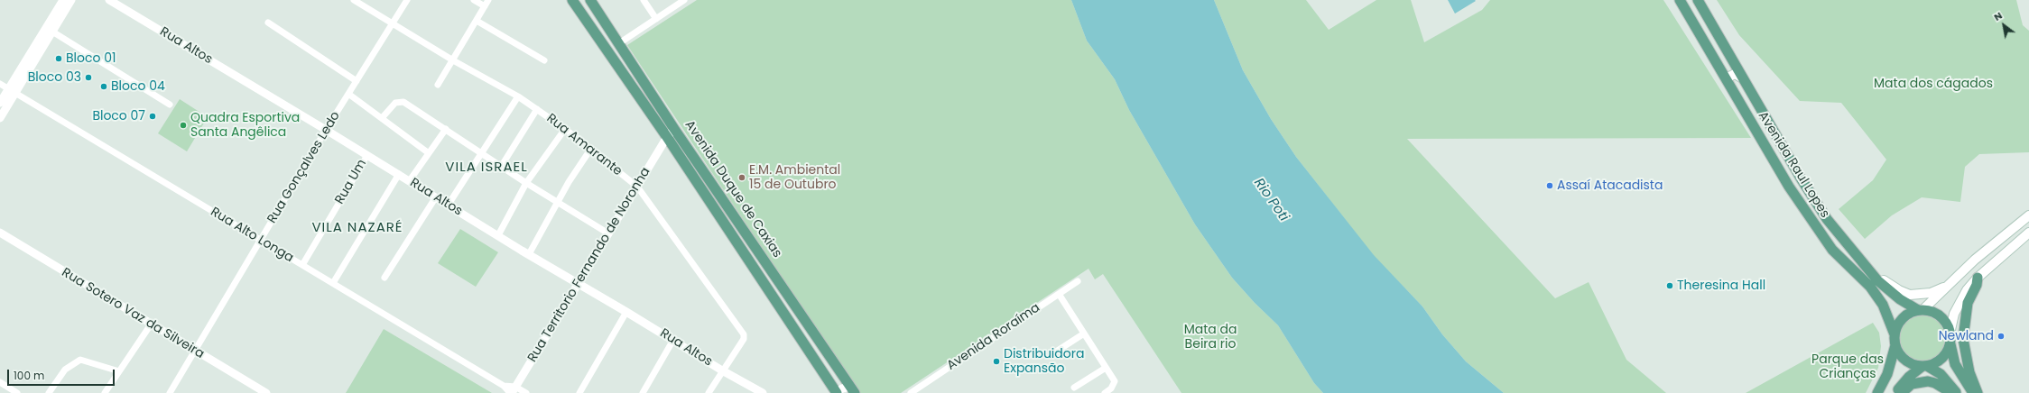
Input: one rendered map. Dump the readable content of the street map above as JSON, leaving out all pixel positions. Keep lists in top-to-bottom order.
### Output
{
  "streets": {
    "main road": ["Avenida Raul Lopes", "Avenida Duque de Caxias"],
    "street": [
      "Rua Altos",
      "Rua Amarante",
      "Rua Gonçalves Ledo",
      "Rua Um",
      "Rua Alto Longa",
      "Rua Territorio Fernando de Noronha",
      "Rua Sotero Vaz da Silveira",
      "Avenida Roraíma"
    ]
  },
  "crossings": [
    ["Rua Altos", "Rua Amarante"],
    ["Rua Altos", "Rua Gonçalves Ledo"],
    ["Rua Altos", "Rua Um"],
    ["Rua Altos", "Rua Territorio Fernando de Noronha"],
    ["Rua Amarante", "Rua Gonçalves Ledo"],
    ["Rua Amarante", "Rua Territorio Fernando de Noronha"],
    ["Rua Gonçalves Ledo", "Rua Alto Longa"],
    ["Rua Gonçalves Ledo", "Rua Sotero Vaz da Silveira"],
    ["Rua Um", "Rua Alto Longa"],
    ["Avenida Duque de Caxias", "Rua Territorio Fernando de Noronha"],
    ["Rua Alto Longa", "Rua Territorio Fernando de Noronha"]
  ],
  "districts": ["VILA ISRAEL", "VILA NAZARÉ"],
  "water": ["Rio Poti"],
  "parks": ["Mata dos cágados", "Mata da Beira rio", "Parque das Crianças"],
  "places": [
    "Bloco 01",
    "Bloco 03",
    "Bloco 04",
    "Bloco 07",
    "Quadra Esportiva Santa Angêlica",
    "E.M. Ambiental 15 de Outubro",
    "Assaí Atacadista",
    "Theresina Hall",
    "Newland",
    "Distribuidora Expansão"
  ],
  "scale_bar": "100 m",
  "north": "top left"
}
